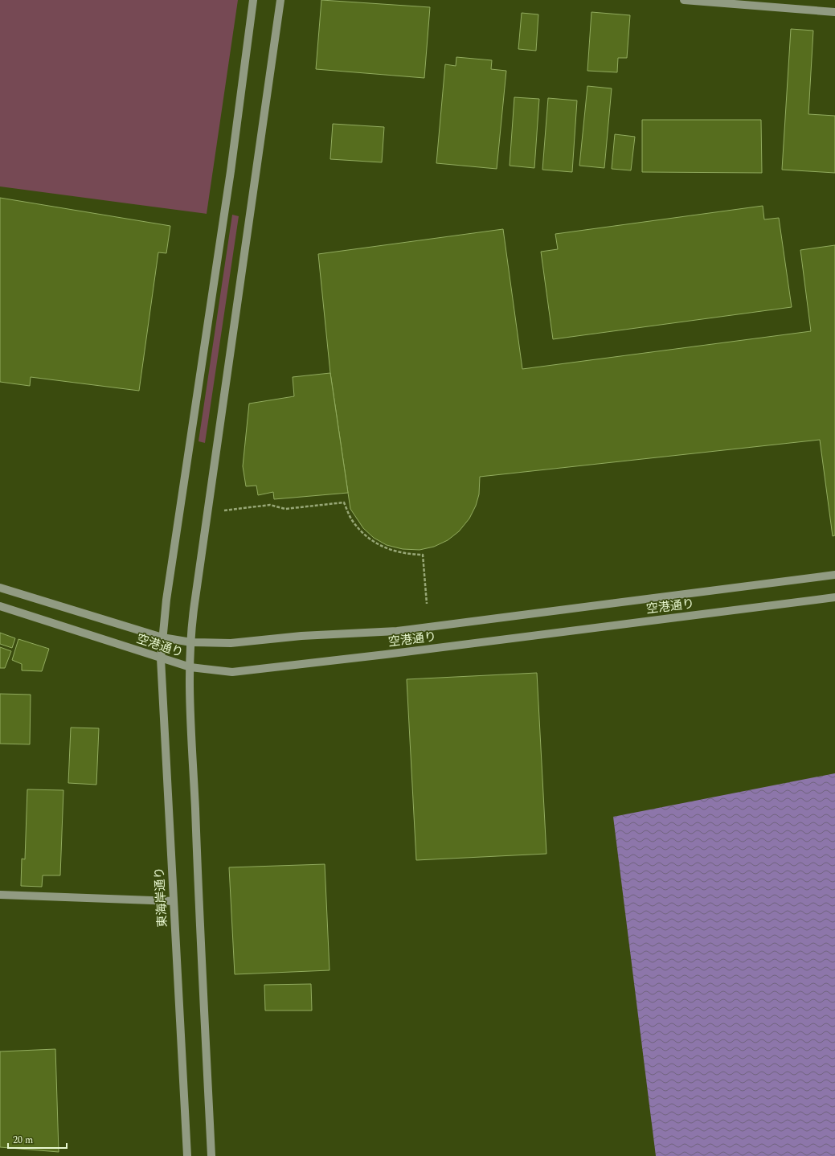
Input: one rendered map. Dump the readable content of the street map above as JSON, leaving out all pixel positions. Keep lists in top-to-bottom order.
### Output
{
  "streets": {
    "street": ["空港通り", "東海岸通り"]
  },
  "crossings": [
    ["空港通り", "東海岸通り"]
  ],
  "scale_bar": "20 m"
}
